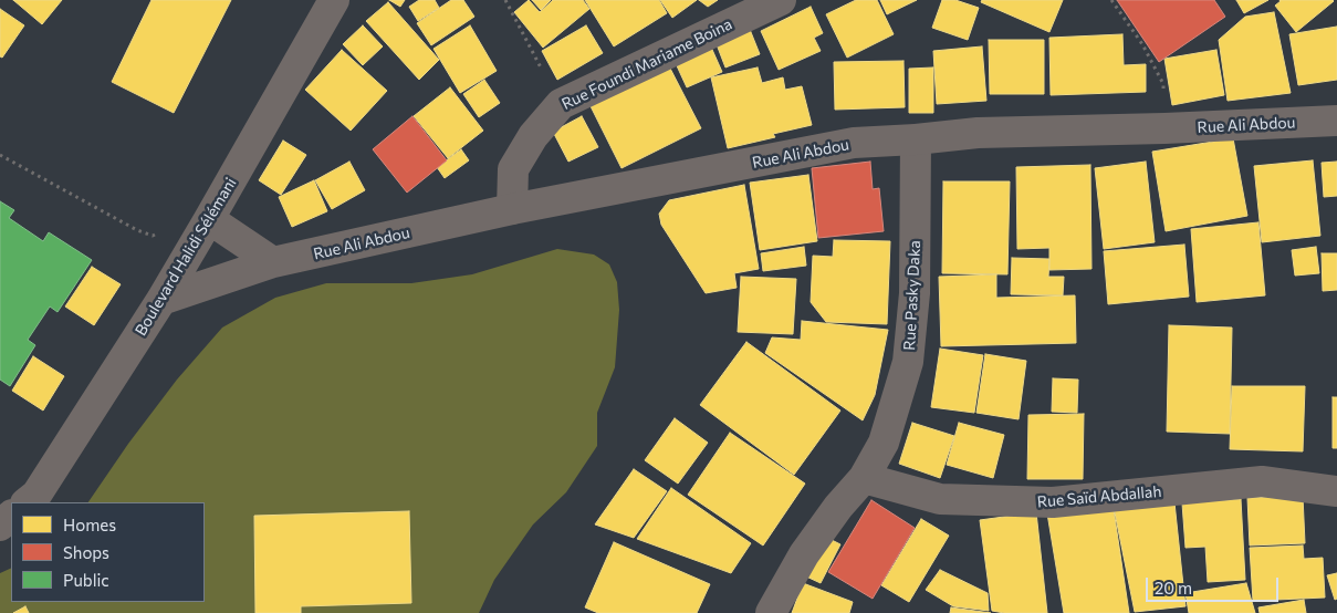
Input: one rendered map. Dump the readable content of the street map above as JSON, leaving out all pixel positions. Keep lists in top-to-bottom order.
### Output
{
  "streets": {
    "street": [
      "Rue Foundi Mariame Boina",
      "Rue Ali Abdou",
      "Boulevard Halidi Sélémani",
      "Rue Pasky Daka",
      "Rue Saïd Abdallah"
    ]
  },
  "crossings": [
    ["Rue Foundi Mariame Boina", "Rue Ali Abdou"],
    ["Rue Ali Abdou", "Boulevard Halidi Sélémani"],
    ["Rue Ali Abdou", "Rue Pasky Daka"],
    ["Rue Pasky Daka", "Rue Saïd Abdallah"]
  ],
  "legend": ["Homes", "Shops", "Public"],
  "scale_bar": "20 m"
}
